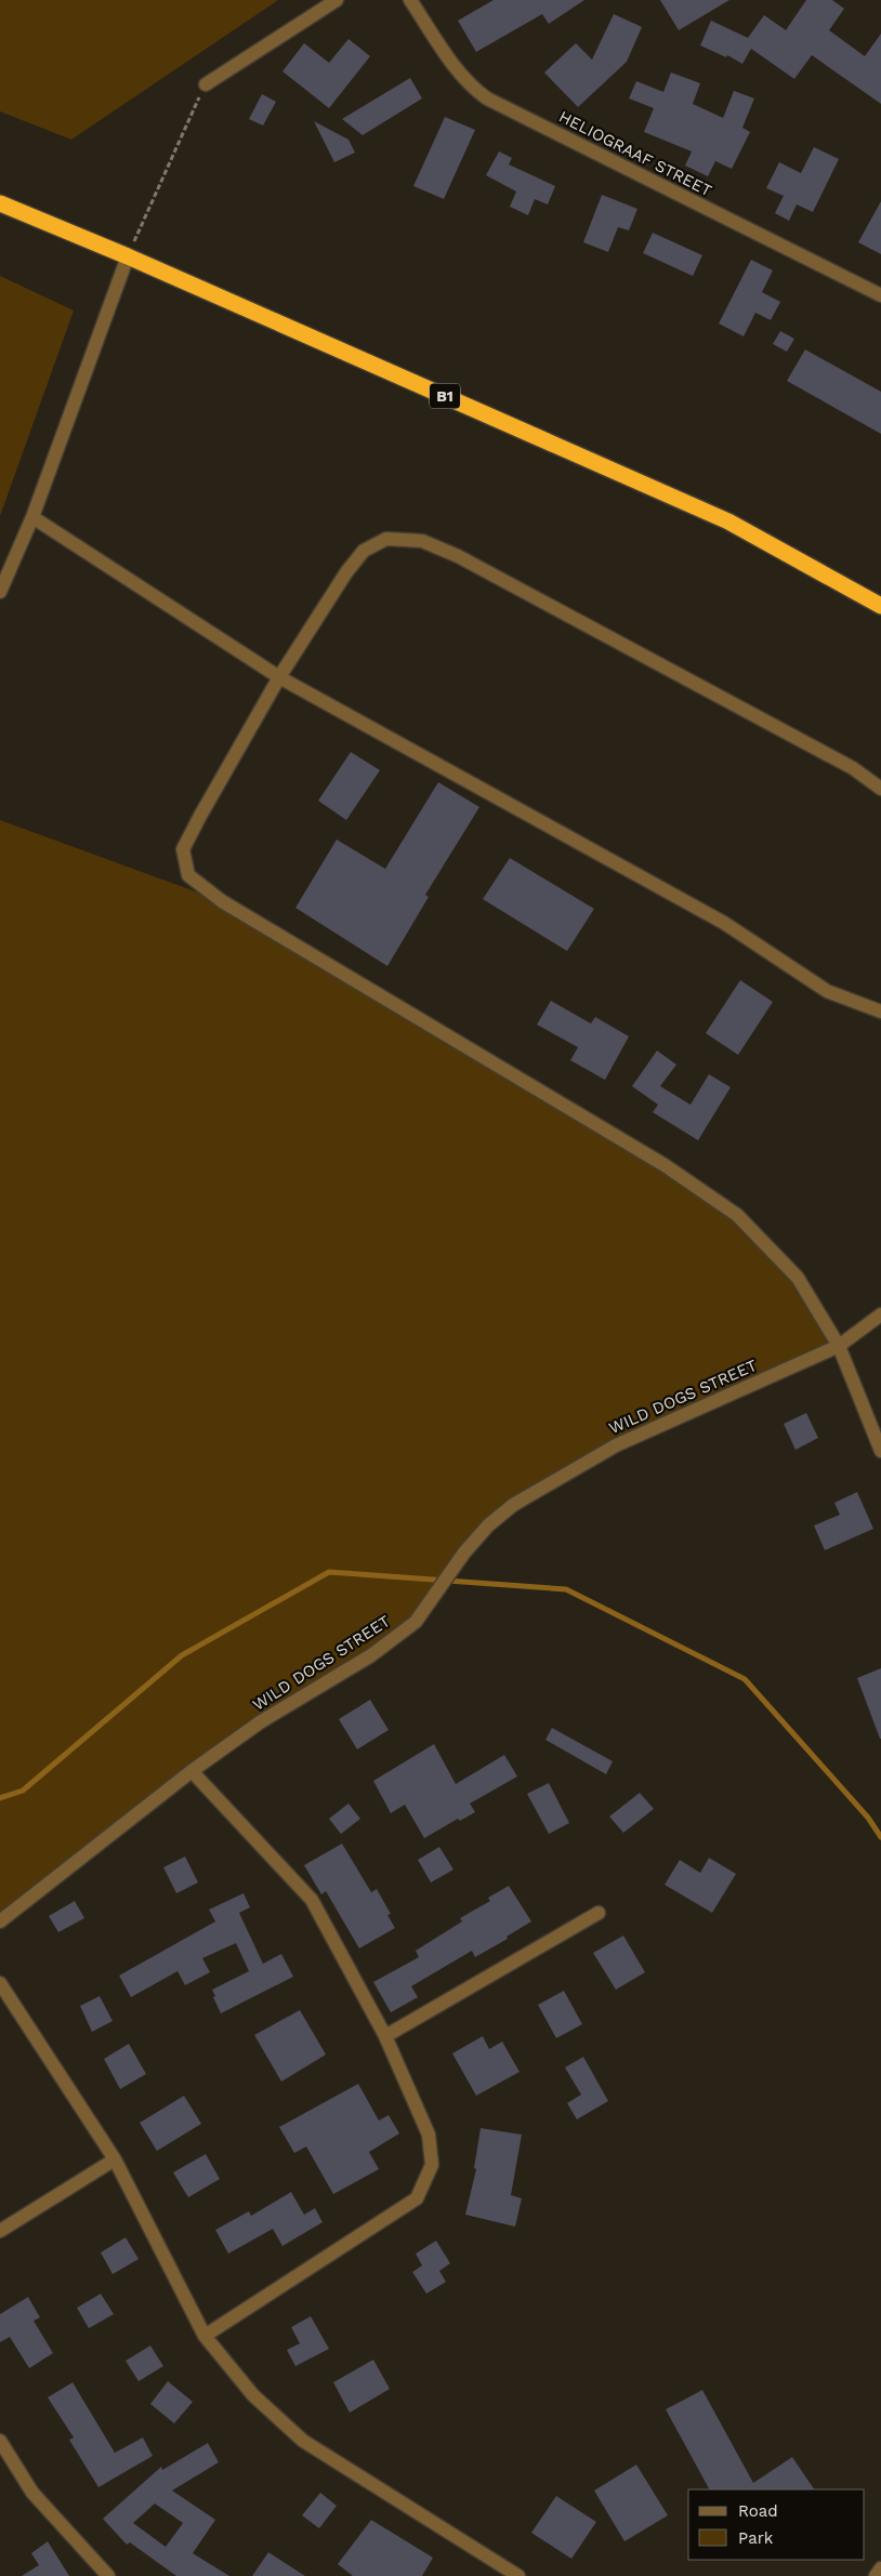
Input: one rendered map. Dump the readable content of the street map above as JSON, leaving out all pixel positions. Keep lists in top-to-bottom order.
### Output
{
  "streets": {
    "highway": ["B1"],
    "street": ["HELIOGRAAF STREET", "WILD DOGS STREET"]
  },
  "legend": ["Road", "Park"]
}
